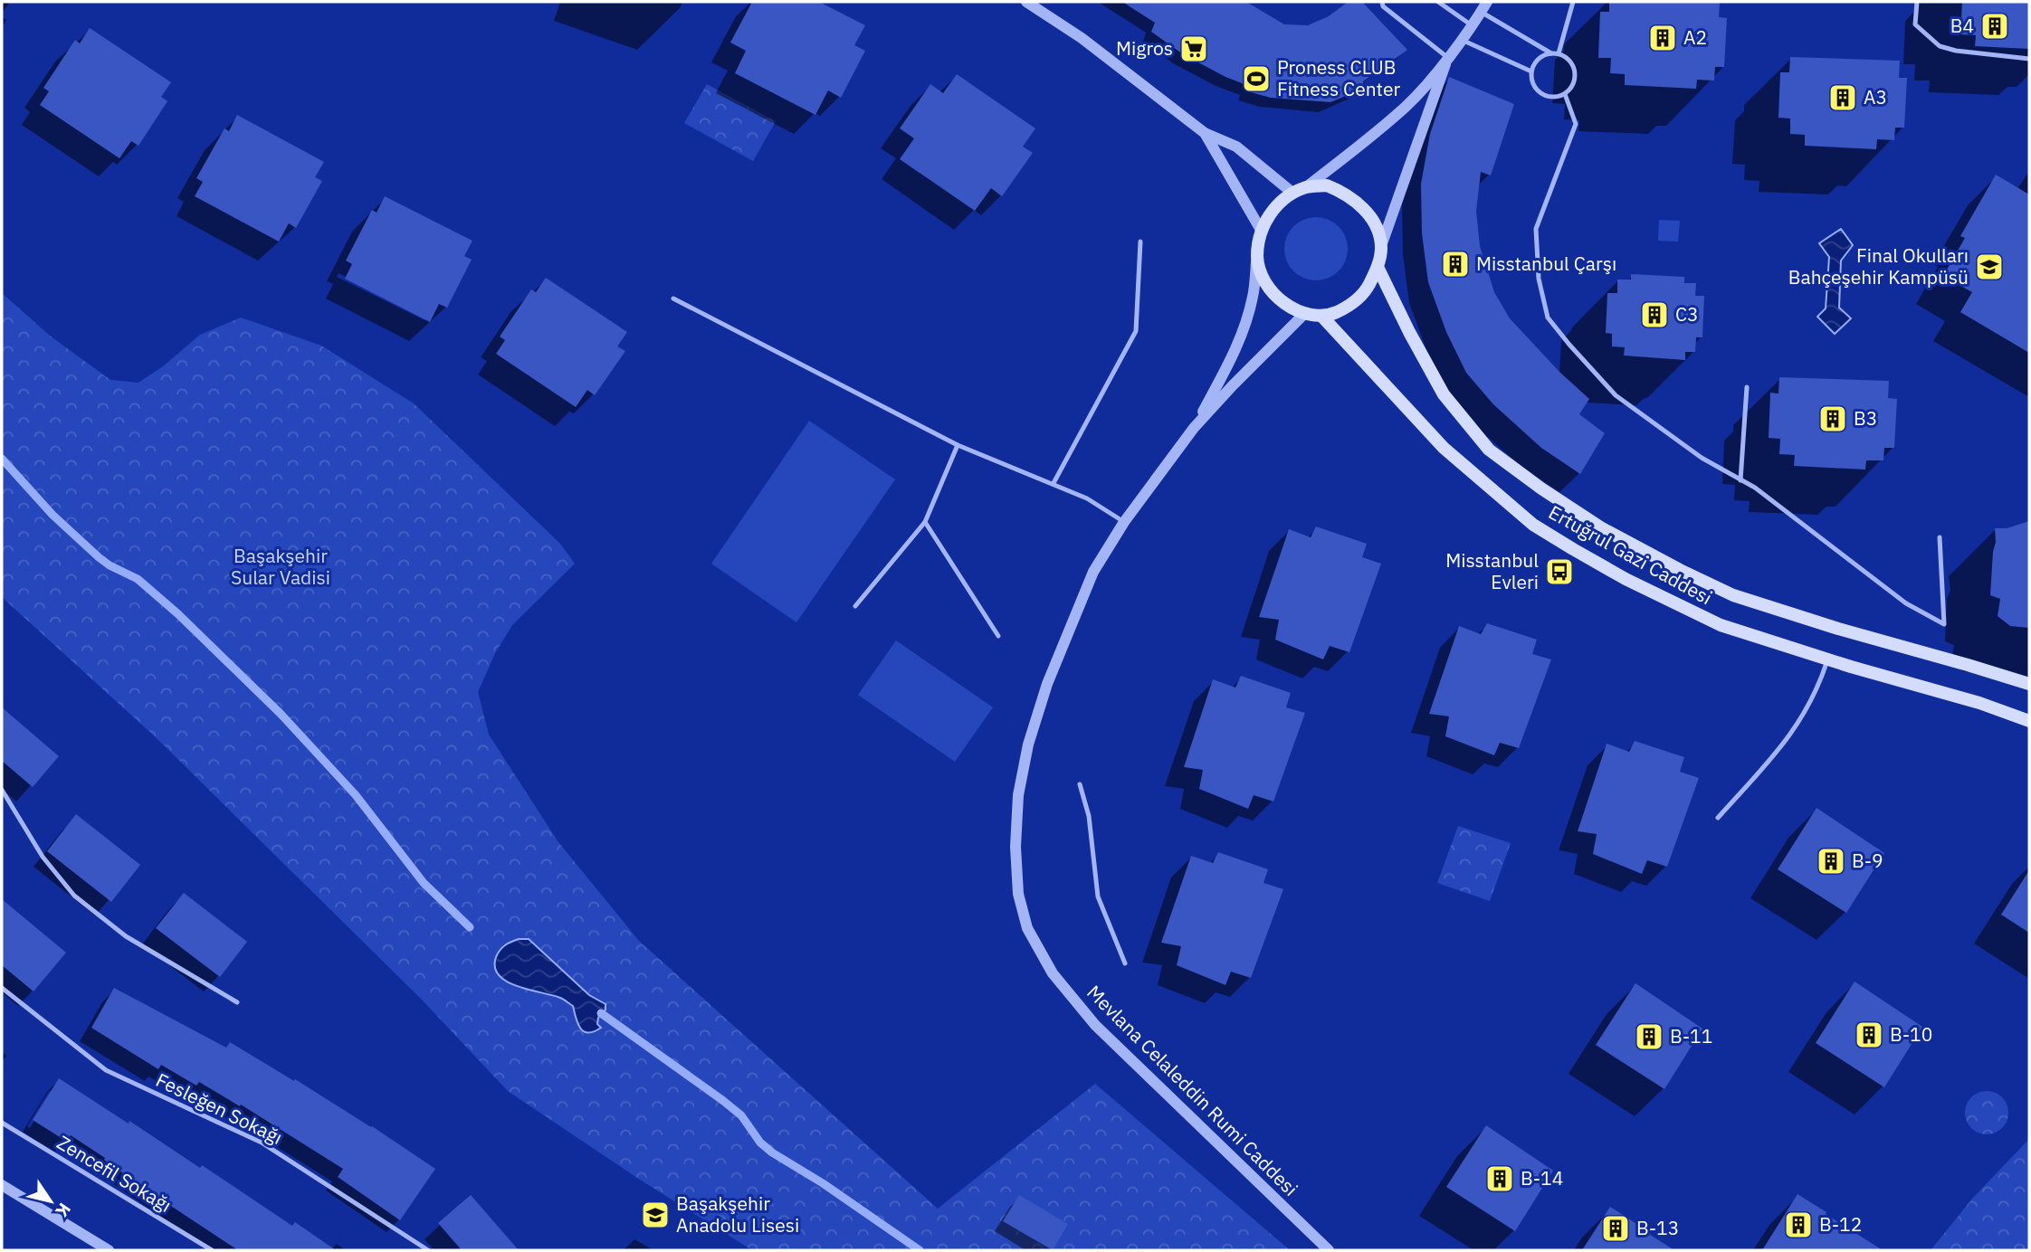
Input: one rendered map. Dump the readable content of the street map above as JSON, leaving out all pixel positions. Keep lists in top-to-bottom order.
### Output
{
  "streets": {
    "main road": ["Ertuğrul Gazi Caddesi"],
    "street": ["Mevlana Celaleddin Rumi Caddesi"],
    "lane": ["Fesleğen Sokağı", "Zencefil Sokağı"]
  },
  "crossings": [
    ["Ertuğrul Gazi Caddesi", "Mevlana Celaleddin Rumi Caddesi"]
  ],
  "parks": ["Başakşehir Sular Vadisi"],
  "places": {
    "building": [
      "B4",
      "A2",
      "A3",
      "Misstanbul Çarşı",
      "C3",
      "B3",
      "B-9",
      "B-10",
      "B-11",
      "B-14",
      "B-12",
      "B-13"
    ],
    "supermarket": ["Migros"],
    "sports": ["Proness CLUB Fitness Center"],
    "school or university": ["Final Okulları Bahçeşehir Kampüsü", "Başakşehir Anadolu Lisesi"],
    "bus stop": ["Misstanbul Evleri"]
  },
  "north": "bottom right"
}
